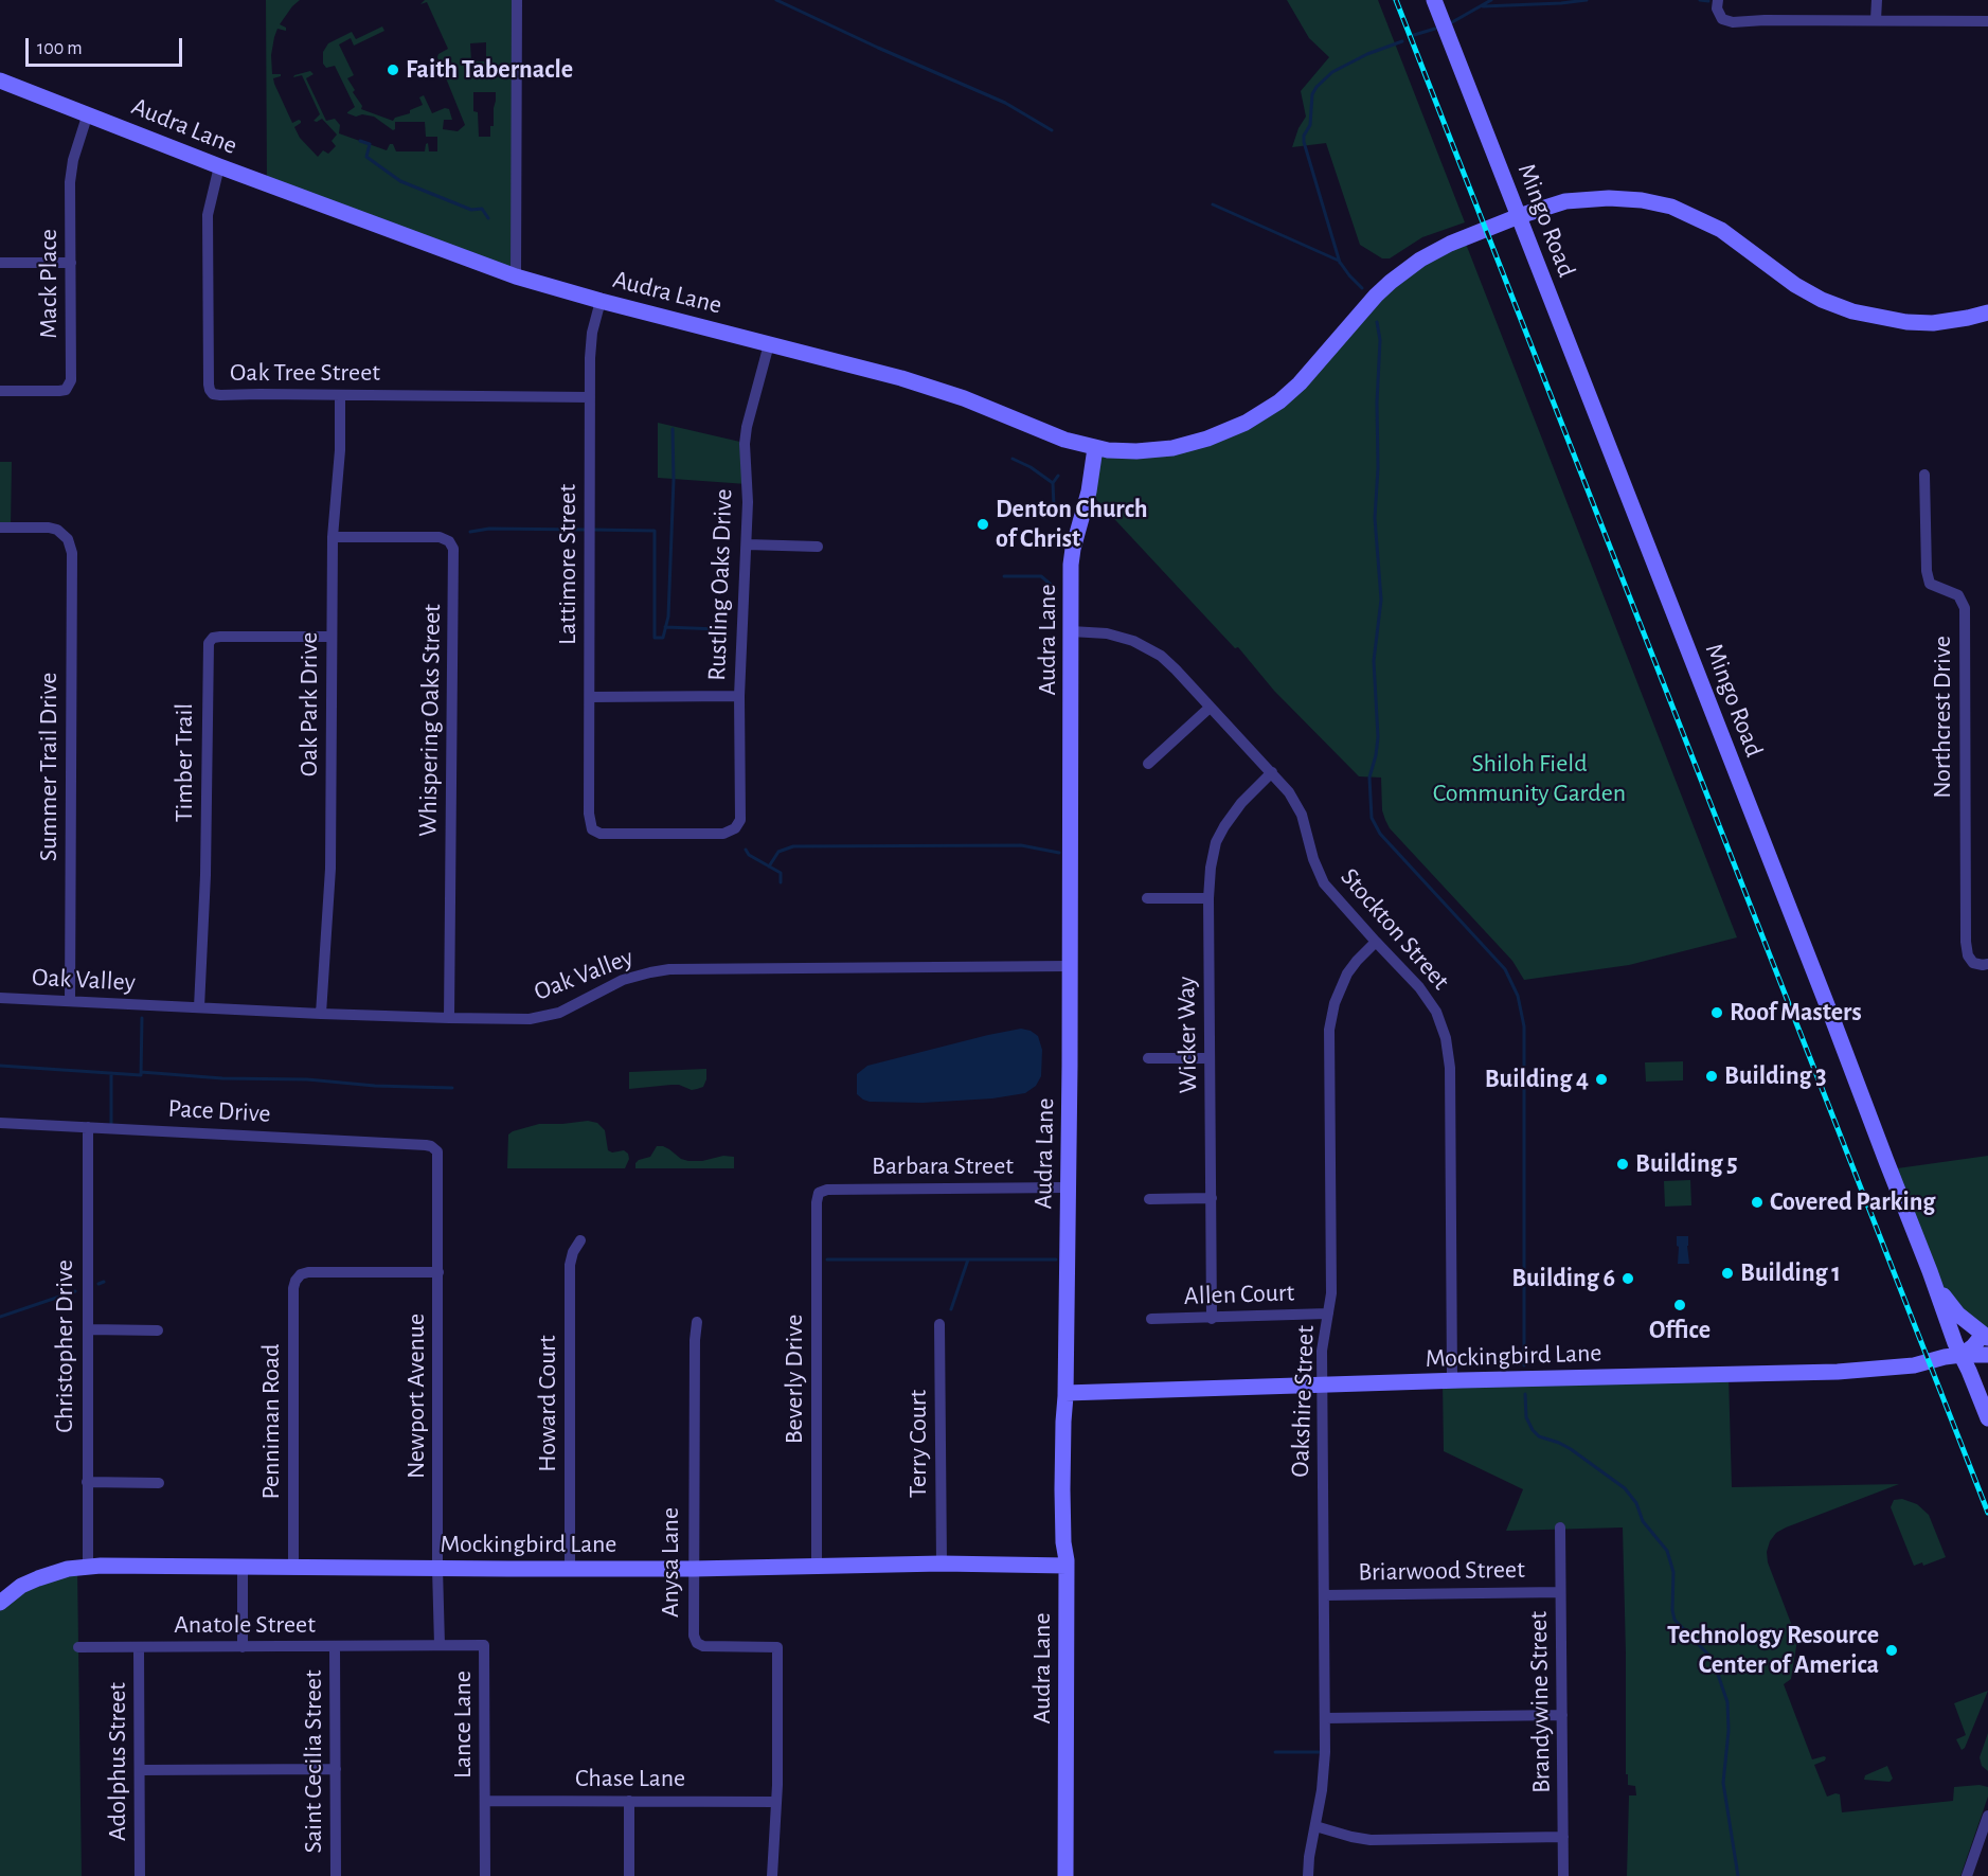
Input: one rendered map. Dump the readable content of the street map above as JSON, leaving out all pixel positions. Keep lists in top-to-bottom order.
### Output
{
  "streets": {
    "street": [
      "Audra Lane",
      "Mingo Road",
      "Mack Place",
      "Oak Tree Street",
      "Lattimore Street",
      "Rustling Oaks Drive",
      "Oak Park Drive",
      "Northcrest Drive",
      "Whispering Oaks Street",
      "Timber Trail",
      "Summer Trail Drive",
      "Stockton Street",
      "Oak Valley",
      "Wicker Way",
      "Pace Drive",
      "Barbara Street",
      "Allen Court",
      "Christopher Drive",
      "Mockingbird Lane",
      "Beverly Drive",
      "Newport Avenue",
      "Oakshire Street",
      "Howard Court",
      "Penniman Road",
      "Terry Court",
      "Anysa Lane",
      "Briarwood Street",
      "Anatole Street",
      "Brandywine Street",
      "Lance Lane",
      "Adolphus Street",
      "Saint Cecilia Street",
      "Chase Lane"
    ]
  },
  "crossings": [
    ["Audra Lane", "Mack Place"],
    ["Audra Lane", "Oak Tree Street"],
    ["Audra Lane", "Lattimore Street"],
    ["Audra Lane", "Rustling Oaks Drive"],
    ["Audra Lane", "Stockton Street"],
    ["Audra Lane", "Oak Valley"],
    ["Audra Lane", "Barbara Street"],
    ["Audra Lane", "Mockingbird Lane"],
    ["Mingo Road", "Mockingbird Lane"],
    ["Oak Tree Street", "Lattimore Street"],
    ["Oak Tree Street", "Oak Park Drive"],
    ["Lattimore Street", "Rustling Oaks Drive"],
    ["Oak Park Drive", "Whispering Oaks Street"],
    ["Oak Park Drive", "Timber Trail"],
    ["Oak Park Drive", "Oak Valley"],
    ["Whispering Oaks Street", "Oak Valley"],
    ["Timber Trail", "Oak Valley"],
    ["Summer Trail Drive", "Oak Valley"],
    ["Stockton Street", "Wicker Way"],
    ["Stockton Street", "Mockingbird Lane"],
    ["Stockton Street", "Oakshire Street"],
    ["Wicker Way", "Allen Court"],
    ["Pace Drive", "Christopher Drive"],
    ["Pace Drive", "Newport Avenue"],
    ["Barbara Street", "Beverly Drive"],
    ["Allen Court", "Oakshire Street"],
    ["Christopher Drive", "Mockingbird Lane"],
    ["Mockingbird Lane", "Beverly Drive"],
    ["Mockingbird Lane", "Newport Avenue"],
    ["Mockingbird Lane", "Oakshire Street"],
    ["Mockingbird Lane", "Howard Court"],
    ["Mockingbird Lane", "Penniman Road"],
    ["Mockingbird Lane", "Terry Court"],
    ["Mockingbird Lane", "Anysa Lane"],
    ["Newport Avenue", "Penniman Road"],
    ["Newport Avenue", "Lance Lane"],
    ["Oakshire Street", "Briarwood Street"],
    ["Anysa Lane", "Chase Lane"],
    ["Briarwood Street", "Brandywine Street"],
    ["Anatole Street", "Lance Lane"],
    ["Anatole Street", "Adolphus Street"],
    ["Anatole Street", "Saint Cecilia Street"],
    ["Lance Lane", "Chase Lane"]
  ],
  "parks": ["Shiloh Field Community Garden"],
  "places": [
    "Faith Tabernacle",
    "Denton Church of Christ",
    "Roof Masters",
    "Building 3",
    "Building 4",
    "Building 5",
    "Covered Parking",
    "Building 1",
    "Building 6",
    "Office",
    "Technology Resource Center of America"
  ],
  "scale_bar": "100 m"
}
